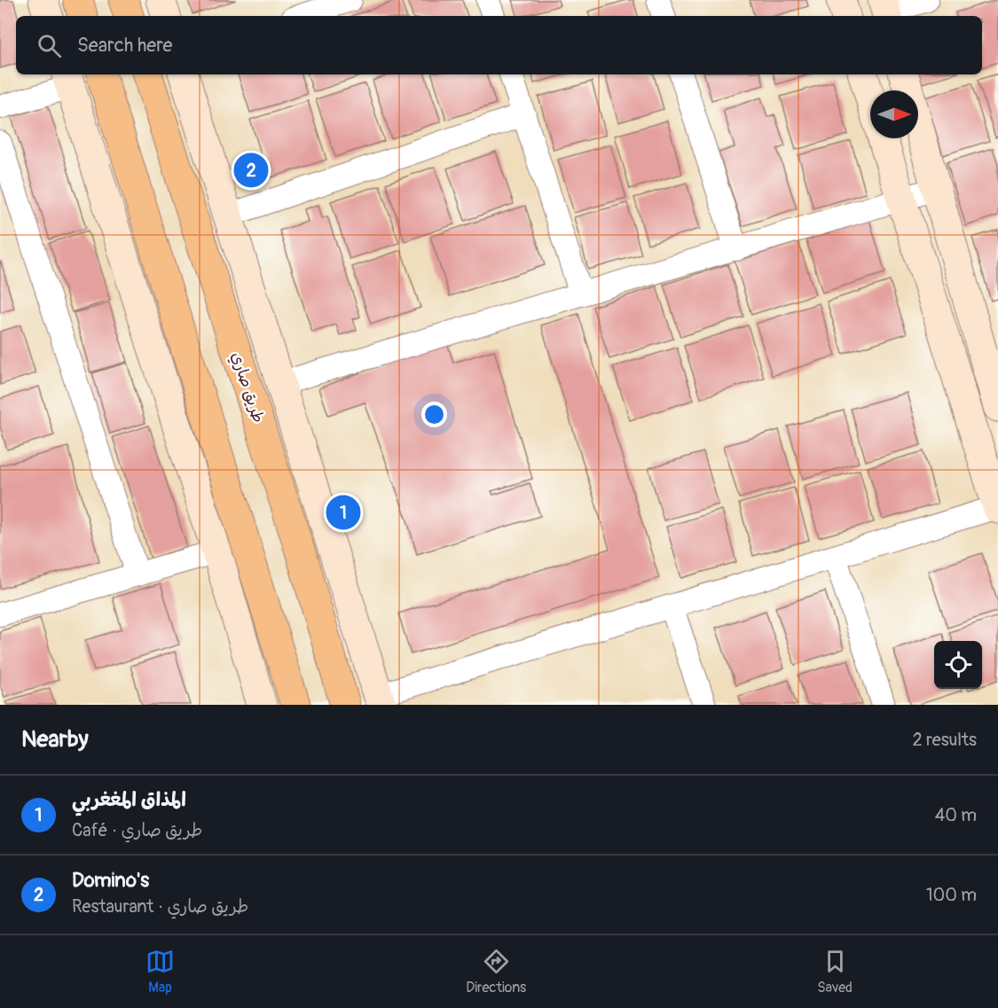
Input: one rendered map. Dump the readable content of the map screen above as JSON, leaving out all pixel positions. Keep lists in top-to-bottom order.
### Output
{
  "streets": {
    "main road": ["طريق صاري"]
  },
  "north": "right",
  "page": {
    "search": "Search here",
    "pins": ["2", "1"],
    "heading": ["Nearby", "2 results"],
    "list": [
      {
        "mark": "1",
        "name": "المذاق المغغربي",
        "note": "Café · طريق صاري",
        "value": "40 m"
      },
      {
        "mark": "2",
        "name": "Domino's",
        "note": "Restaurant · طريق صاري",
        "value": "100 m"
      }
    ],
    "nav": ["Map", "Directions", "Saved"]
  }
}
